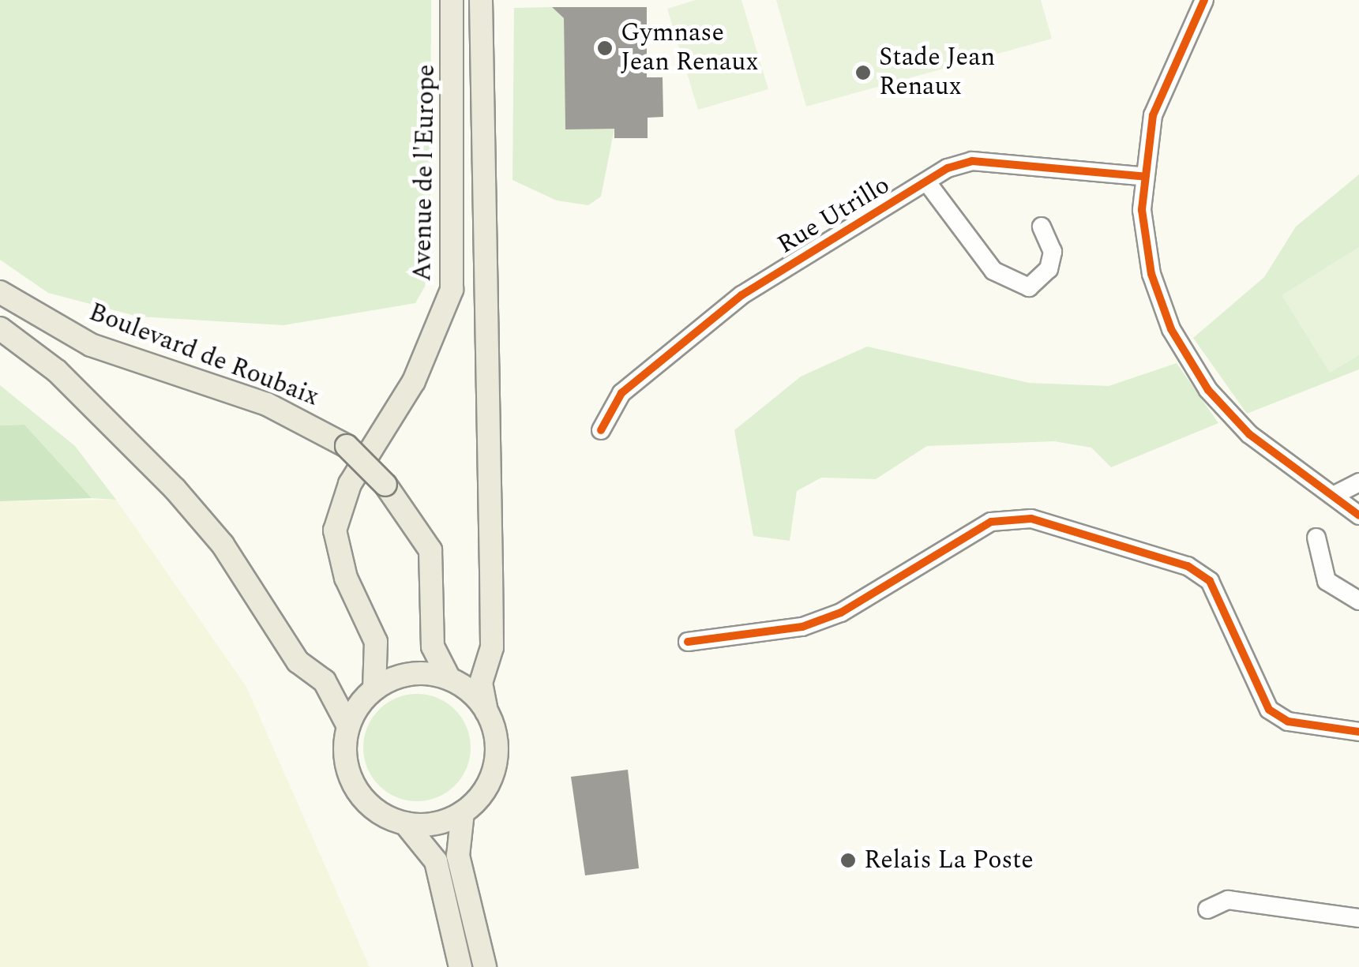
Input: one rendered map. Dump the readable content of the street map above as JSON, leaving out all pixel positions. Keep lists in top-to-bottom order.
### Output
{
  "streets": {
    "main road": ["Avenue de l'Europe", "Boulevard de Roubaix"],
    "street": ["Rue Utrillo"]
  },
  "crossings": [
    ["Avenue de l'Europe", "Boulevard de Roubaix"]
  ],
  "places": ["Gymnase Jean Renaux", "Stade Jean Renaux", "Relais La Poste"]
}
